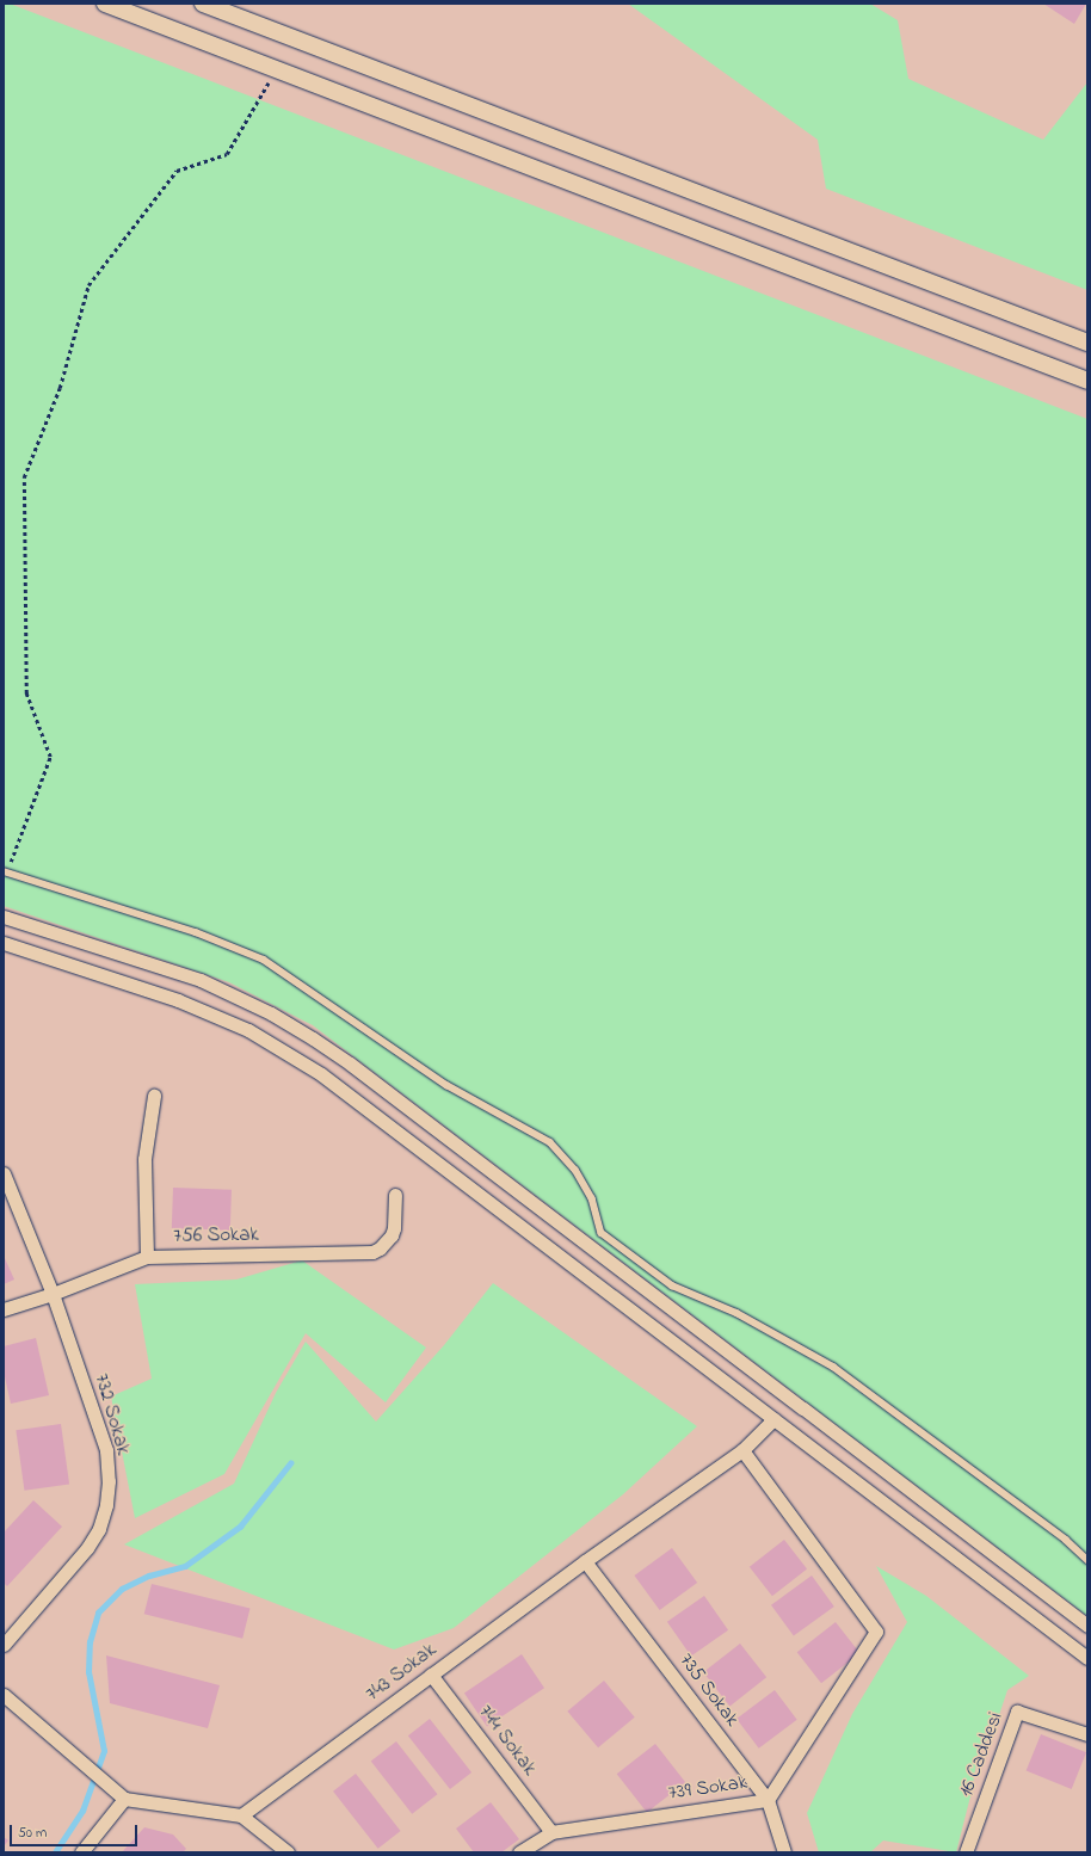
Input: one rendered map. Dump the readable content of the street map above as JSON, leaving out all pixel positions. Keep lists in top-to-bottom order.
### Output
{
  "streets": {
    "street": [
      "756 Sokak",
      "732 Sokak",
      "743 Sokak",
      "735 Sokak",
      "744 Sokak",
      "16 Caddesi",
      "739 Sokak"
    ]
  },
  "crossings": [
    ["756 Sokak", "732 Sokak"],
    ["743 Sokak", "735 Sokak"],
    ["743 Sokak", "744 Sokak"],
    ["743 Sokak", "739 Sokak"],
    ["735 Sokak", "739 Sokak"],
    ["744 Sokak", "739 Sokak"]
  ],
  "scale_bar": "50 m"
}
